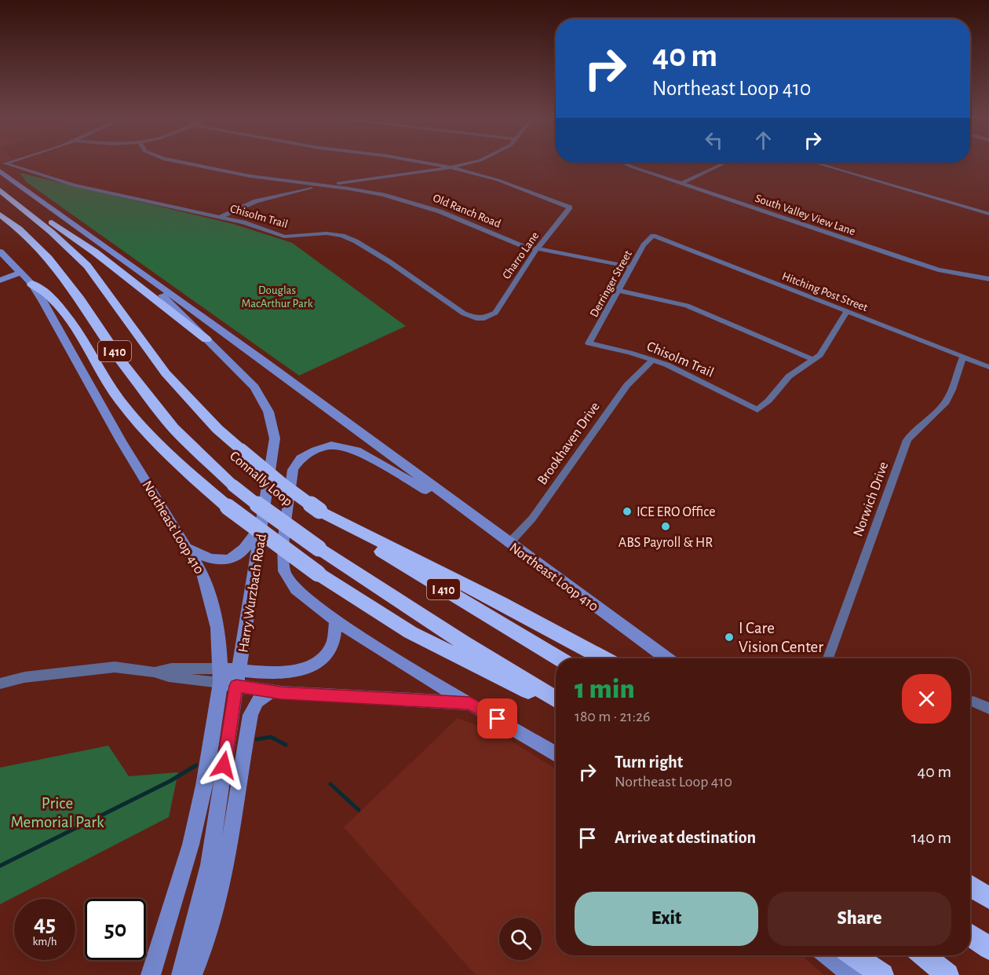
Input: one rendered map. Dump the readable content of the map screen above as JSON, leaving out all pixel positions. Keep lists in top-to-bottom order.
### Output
{
  "streets": {
    "highway": ["I 410", "Connally Loop"],
    "main road": ["Northeast Loop 410", "Harry Wurzbach Road"],
    "street": [
      "Old Ranch Road",
      "South Valley View Lane",
      "Chisolm Trail",
      "Charro Lane",
      "Derringer Street",
      "Hitching Post Street",
      "Brookhaven Drive",
      "Norwich Drive"
    ]
  },
  "crossings": [
    ["Old Ranch Road", "Charro Lane"],
    ["Old Ranch Road", "Derringer Street"],
    ["Chisolm Trail", "Charro Lane"],
    ["Chisolm Trail", "Derringer Street"],
    ["Chisolm Trail", "Brookhaven Drive"],
    ["Chisolm Trail", "Northeast Loop 410"],
    ["Derringer Street", "Hitching Post Street"],
    ["Hitching Post Street", "Norwich Drive"],
    ["Brookhaven Drive", "Northeast Loop 410"],
    ["Northeast Loop 410", "Harry Wurzbach Road"]
  ],
  "parks": ["Douglas MacArthur Park", "Price Memorial Park"],
  "places": ["ICE ERO Office", "ABS Payroll & HR", "I Care Vision Center"],
  "page": {
    "turn": ["40 m", "Northeast Loop 410"],
    "heading": ["1 min", "180 m · 21:26"],
    "list": [
      {
        "name": "Turn right",
        "note": "Northeast Loop 410",
        "value": "40 m"
      },
      {
        "name": "Arrive at destination",
        "value": "140 m"
      }
    ],
    "buttons": ["Exit", "Share"],
    "speed": "45 km/h",
    "limit": "50"
  }
}
